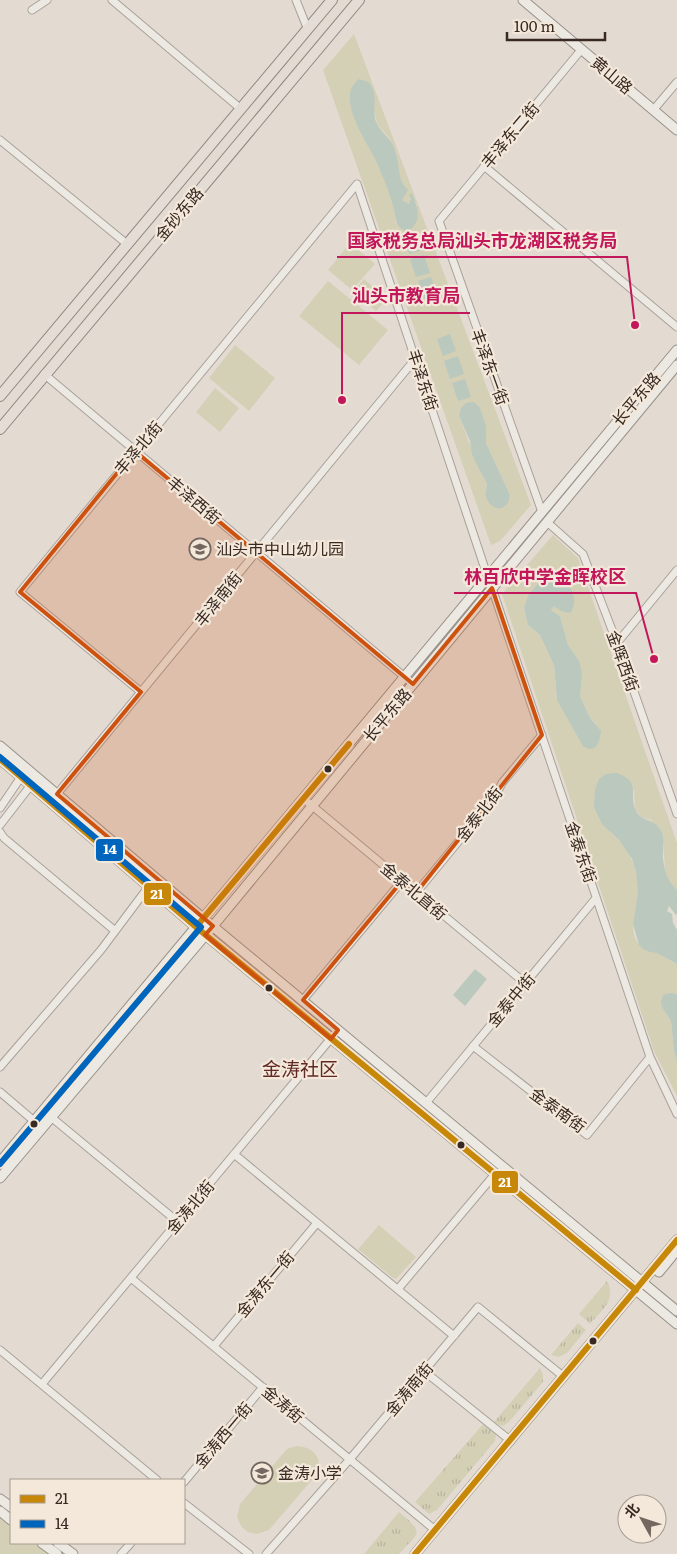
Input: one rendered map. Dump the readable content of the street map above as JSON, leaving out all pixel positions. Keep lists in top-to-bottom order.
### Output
{
  "streets": {
    "main road": ["金砂东路"],
    "street": [
      "黄山路",
      "丰泽东二街",
      "丰泽东一街",
      "丰泽东街",
      "长平东路",
      "丰泽北街",
      "丰泽西街",
      "丰泽南街",
      "金晖西街",
      "金泰北街",
      "金泰东街",
      "金泰北直街",
      "金泰中街",
      "金泰南街",
      "金涛北街",
      "金涛东一街",
      "金涛南街",
      "金涛街",
      "金涛西一街"
    ]
  },
  "crossings": [
    ["黄山路", "丰泽东二街"],
    ["丰泽东二街", "丰泽东一街"],
    ["金砂东路", "丰泽西街"],
    ["丰泽东一街", "长平东路"],
    ["丰泽东街", "长平东路"],
    ["丰泽东街", "丰泽北街"],
    ["丰泽东街", "丰泽南街"],
    ["长平东路", "丰泽西街"],
    ["长平东路", "金晖西街"],
    ["长平东路", "金泰东街"],
    ["长平东路", "金泰北直街"],
    ["丰泽北街", "丰泽西街"],
    ["丰泽北街", "丰泽南街"],
    ["丰泽西街", "丰泽南街"],
    ["金泰北街", "金泰东街"],
    ["金泰北街", "金泰北直街"],
    ["金泰东街", "金泰中街"],
    ["金泰东街", "金泰南街"],
    ["金泰北直街", "金泰中街"],
    ["金泰中街", "金泰南街"],
    ["金涛北街", "金涛街"],
    ["金涛东一街", "金涛街"],
    ["金涛南街", "金涛街"],
    ["金涛街", "金涛西一街"]
  ],
  "districts": ["金涛社区"],
  "places": {
    "other": ["国家税务总局汕头市龙湖区税务局", "汕头市教育局", "林百欣中学金晖校区"],
    "school or university": ["汕头市中山幼儿园", "金涛小学"]
  },
  "lines": ["transit line 21", "transit line 14"],
  "legend": ["21", "14"],
  "scale_bar": "100 m",
  "north": "top left"
}
